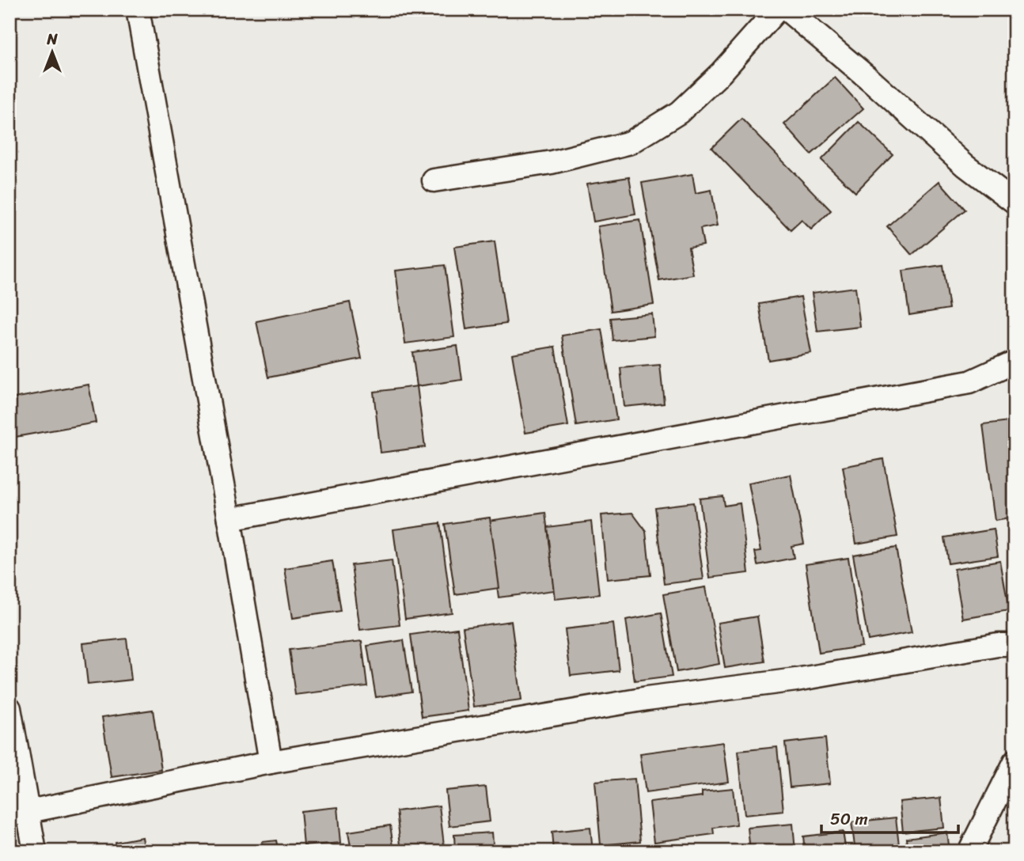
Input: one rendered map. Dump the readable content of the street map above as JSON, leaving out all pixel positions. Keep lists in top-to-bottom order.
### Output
{
  "scale_bar": "50 m",
  "north": "top"
}
